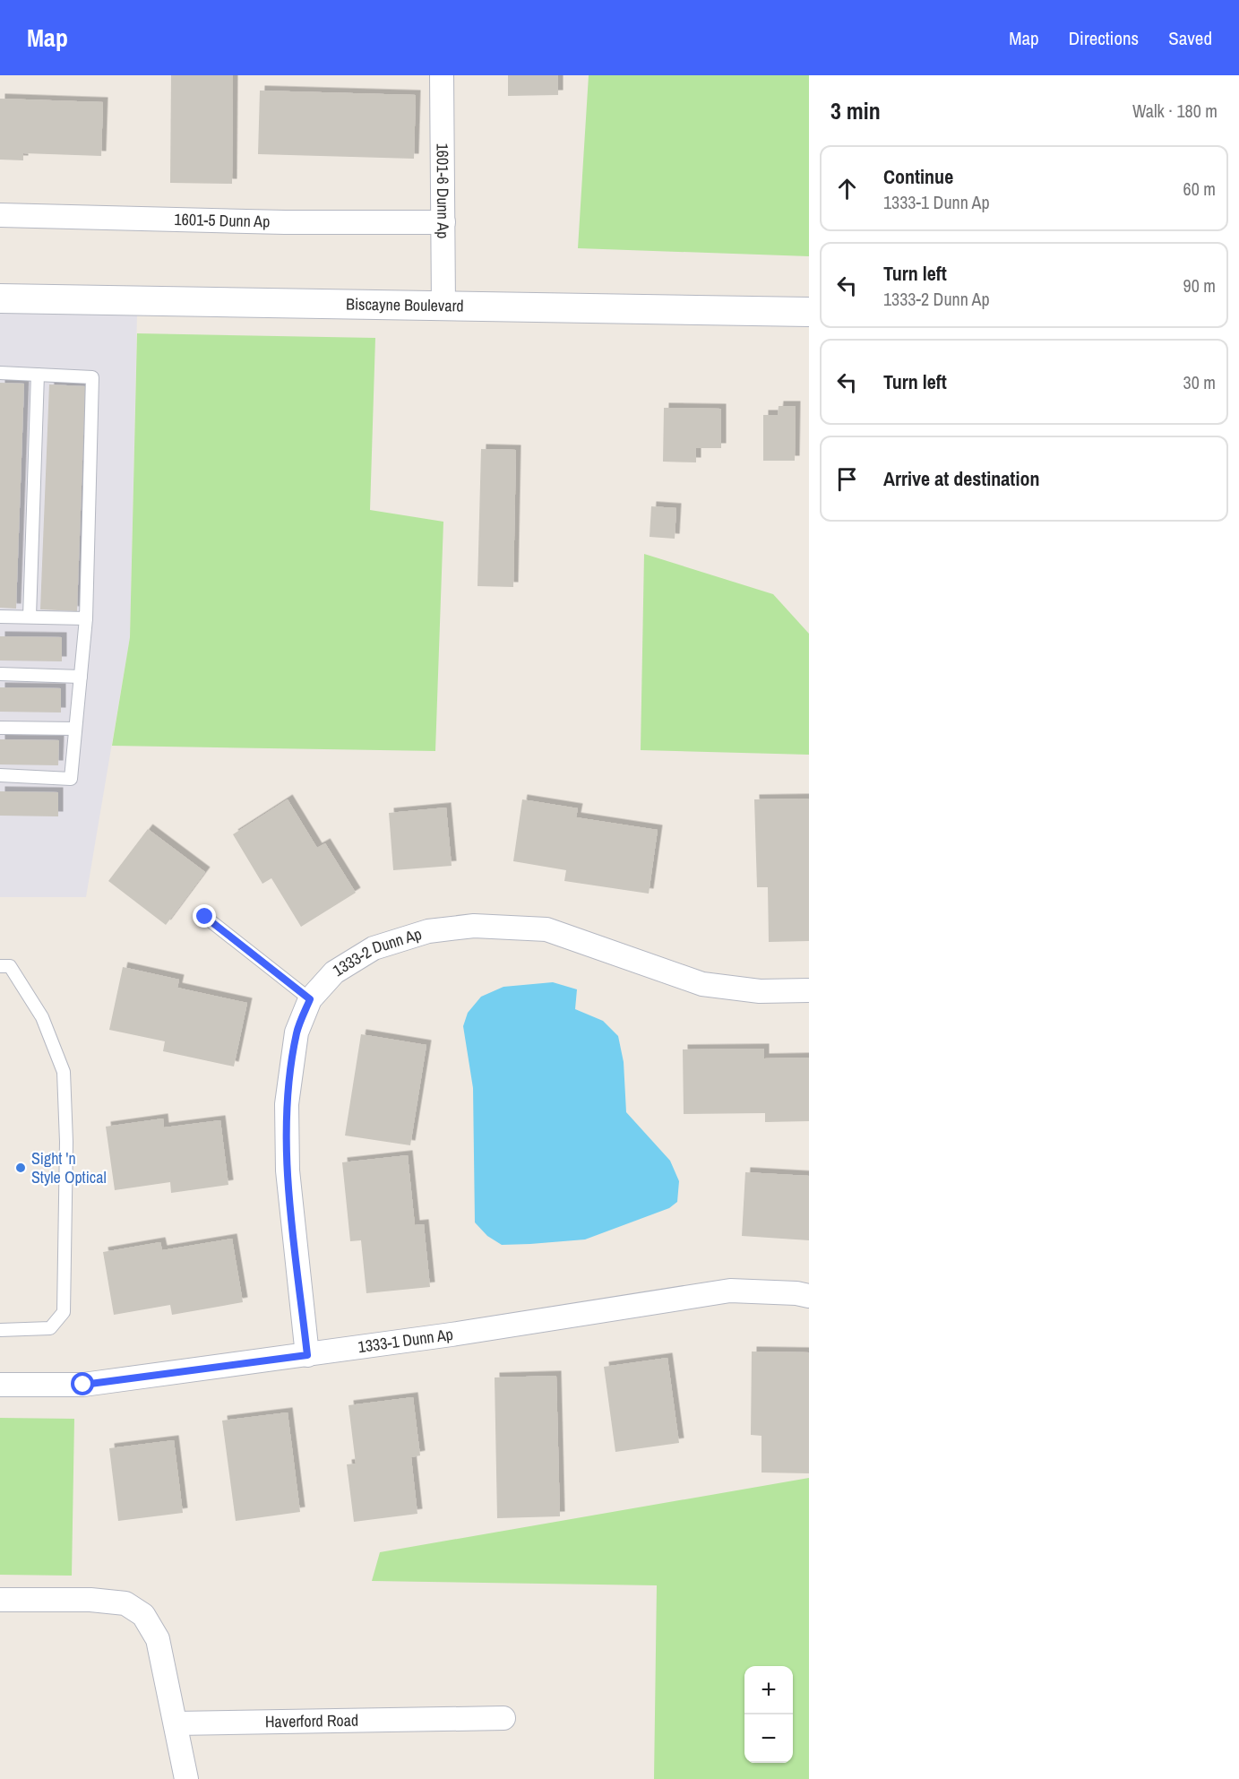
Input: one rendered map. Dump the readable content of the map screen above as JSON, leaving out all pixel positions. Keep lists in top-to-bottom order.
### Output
{
  "streets": {
    "street": [
      "1601-6 Dunn Ap",
      "1601-5 Dunn Ap",
      "Biscayne Boulevard",
      "1333-2 Dunn Ap",
      "1333-1 Dunn Ap",
      "Haverford Road"
    ]
  },
  "crossings": [
    ["1601-6 Dunn Ap", "1601-5 Dunn Ap"],
    ["1601-6 Dunn Ap", "Biscayne Boulevard"],
    ["1333-2 Dunn Ap", "1333-1 Dunn Ap"]
  ],
  "places": ["Sight 'n Style Optical"],
  "page": {
    "header": "Map",
    "nav": ["Map", "Directions", "Saved"],
    "heading": ["3 min", "Walk · 180 m"],
    "list": [
      ["Continue", "1333-1 Dunn Ap", "60 m"],
      ["Turn left", "1333-2 Dunn Ap", "90 m"],
      ["Turn left", "30 m"],
      "Arrive at destination"
    ],
    "map_buttons": ["+", "−"]
  }
}
